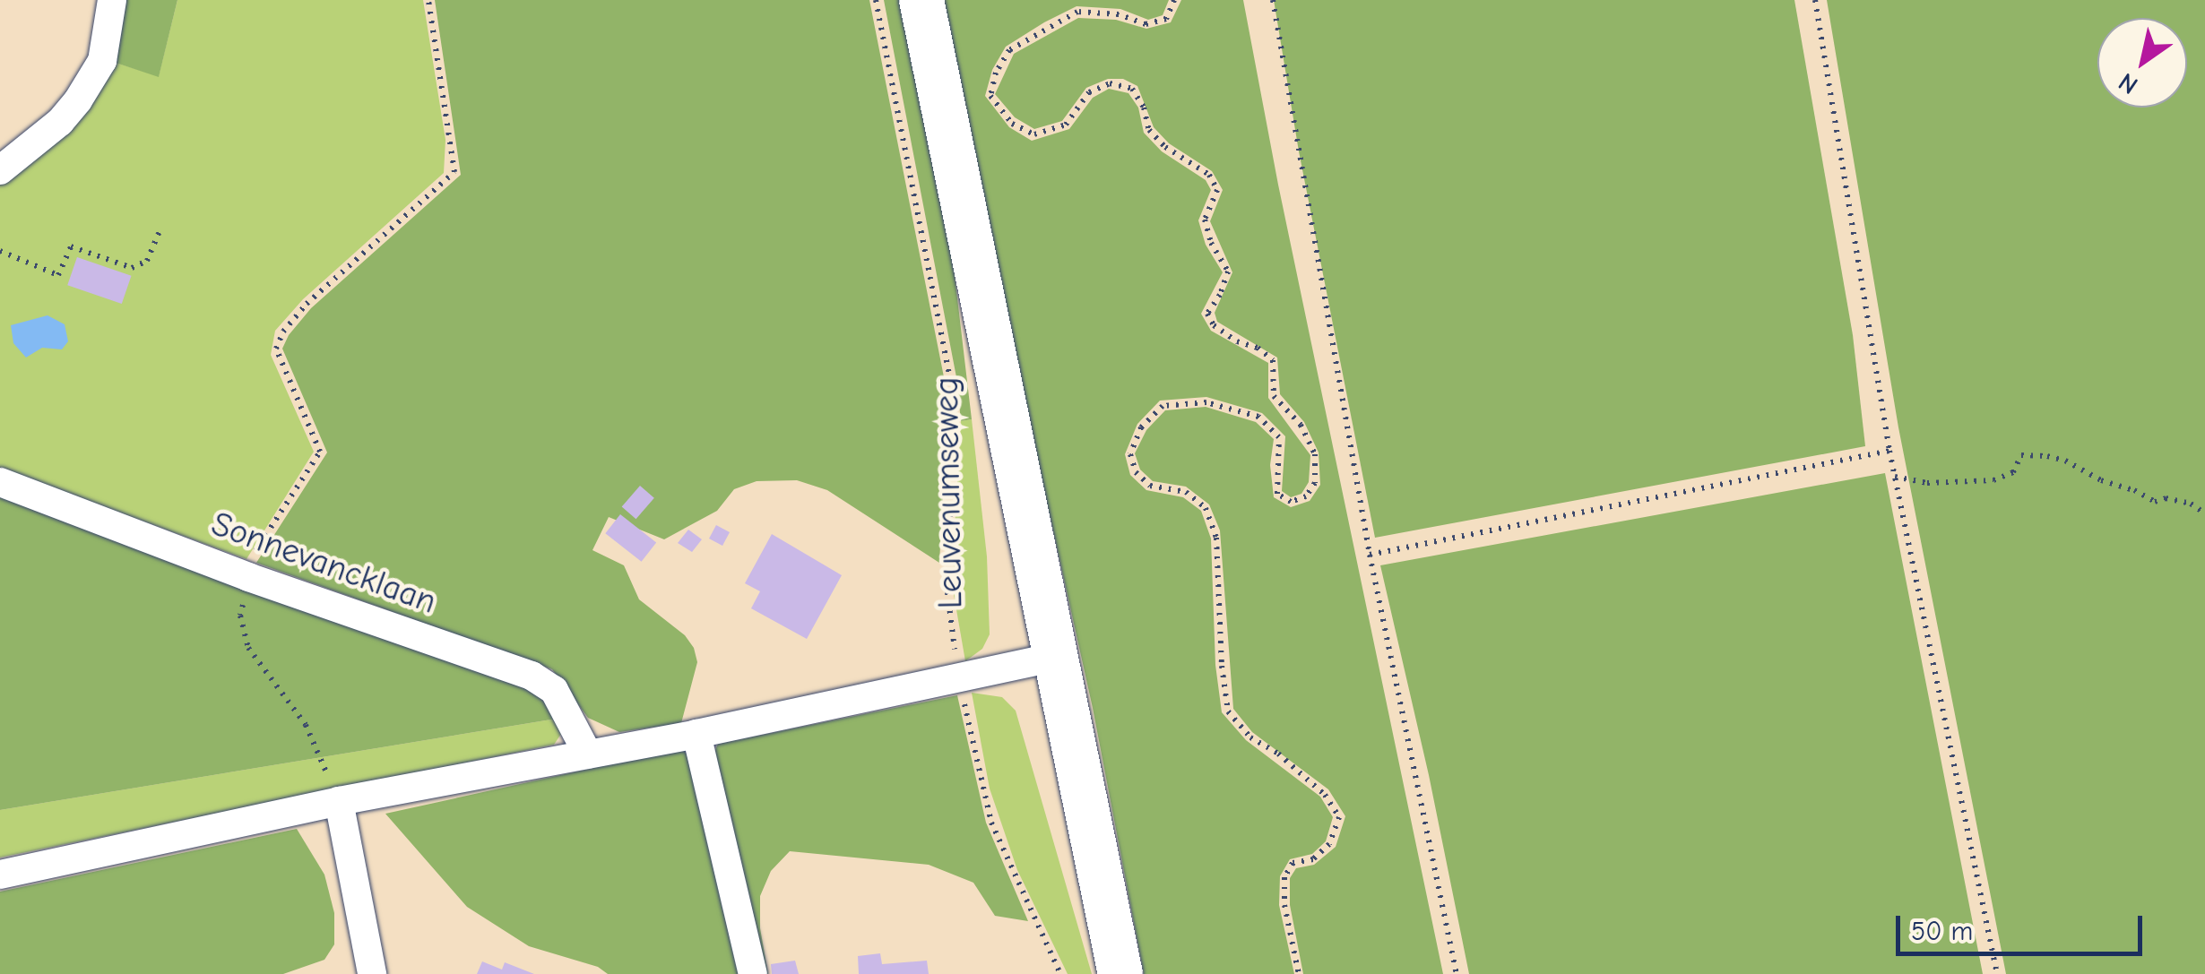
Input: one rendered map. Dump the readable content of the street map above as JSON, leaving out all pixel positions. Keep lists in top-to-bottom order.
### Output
{
  "streets": {
    "main road": ["Leuvenumseweg"],
    "street": ["Sonnevancklaan"]
  },
  "scale_bar": "50 m",
  "north": "bottom left"
}
